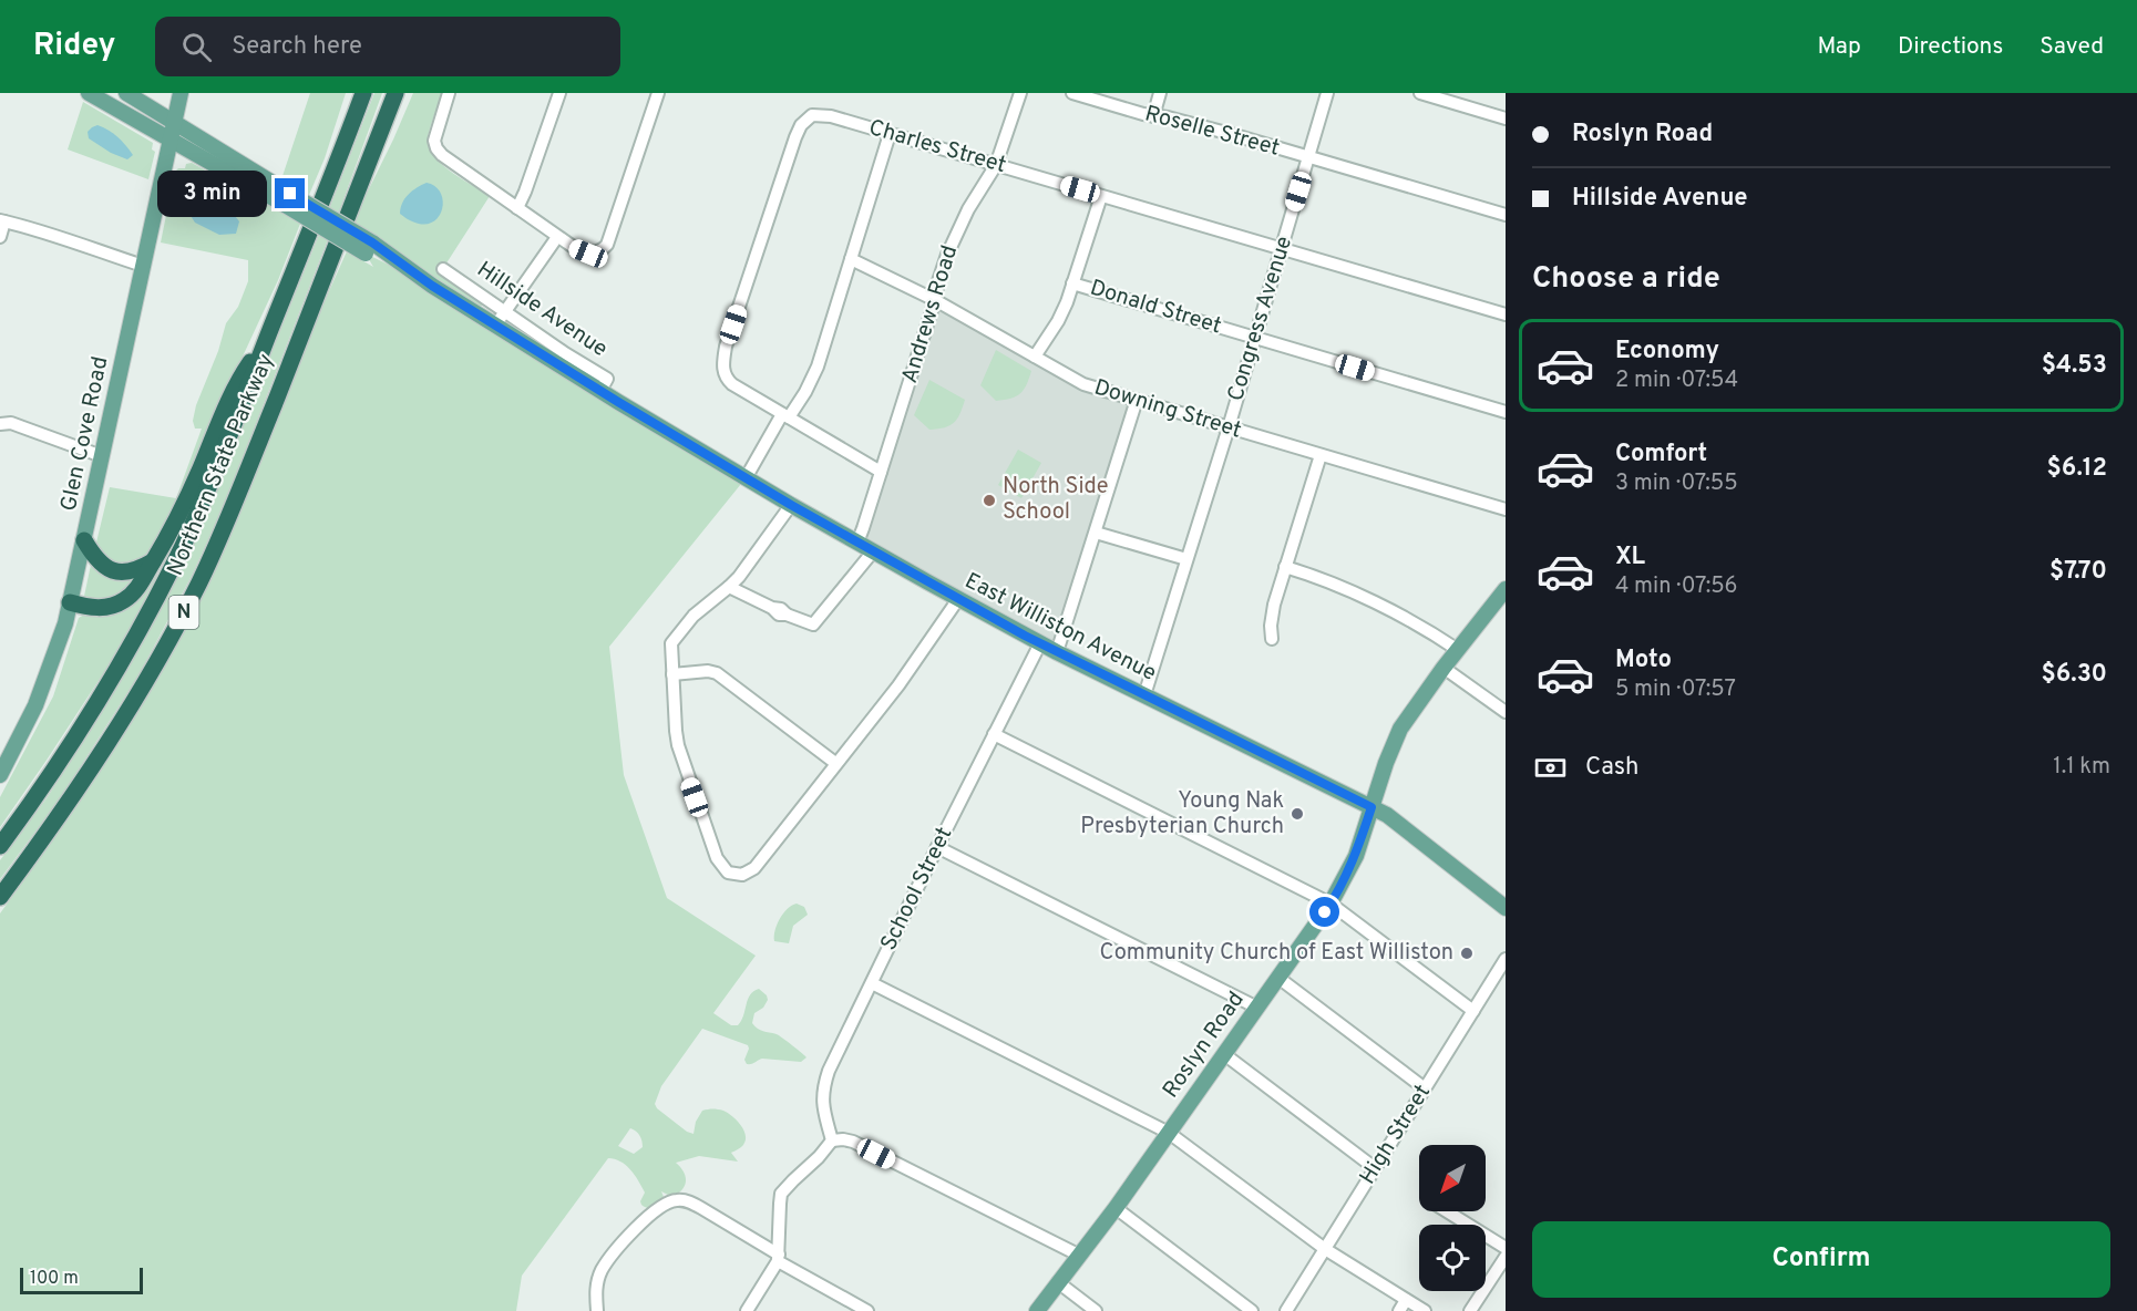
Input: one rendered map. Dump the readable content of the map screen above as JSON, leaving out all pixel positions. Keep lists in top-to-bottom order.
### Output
{
  "streets": {
    "highway": ["Northern State Parkway", "N"],
    "main road": [
      "Hillside Avenue",
      "Glen Cove Road",
      "East Williston Avenue",
      "Roslyn Road"
    ],
    "street": [
      "Roselle Street",
      "Charles Street",
      "Donald Street",
      "Andrews Road",
      "Congress Avenue",
      "Downing Street",
      "School Street",
      "High Street"
    ]
  },
  "crossings": [
    ["Roselle Street", "Congress Avenue"],
    ["Charles Street", "Andrews Road"],
    ["Charles Street", "Congress Avenue"],
    ["Donald Street", "Congress Avenue"],
    ["Hillside Avenue", "Glen Cove Road"],
    ["Hillside Avenue", "East Williston Avenue"],
    ["Andrews Road", "Downing Street"],
    ["Andrews Road", "East Williston Avenue"],
    ["Congress Avenue", "Downing Street"],
    ["Congress Avenue", "East Williston Avenue"],
    ["East Williston Avenue", "School Street"],
    ["East Williston Avenue", "Roslyn Road"]
  ],
  "places": ["North Side School", "Young Nak Presbyterian Church", "Community Church of East Williston"],
  "scale_bar": "100 m",
  "north": "bottom left",
  "page": {
    "header": "Ridey",
    "search": "Search here",
    "nav": ["Map", "Directions", "Saved"],
    "banner": ["Roslyn Road", "Hillside Avenue"],
    "bubble": "3 min",
    "heading": "Choose a ride",
    "list": [
      {
        "name": "Economy",
        "note": "2 min · 07:54",
        "value": "$4.53"
      },
      {
        "name": "Comfort",
        "note": "3 min · 07:55",
        "value": "$6.12"
      },
      {
        "name": "XL",
        "note": "4 min · 07:56",
        "value": "$7.70"
      },
      {
        "name": "Moto",
        "note": "5 min · 07:57",
        "value": "$6.30"
      }
    ],
    "pay": ["Cash", "1.1 km"],
    "buttons": "Confirm",
    "scale": "100 m"
  }
}
